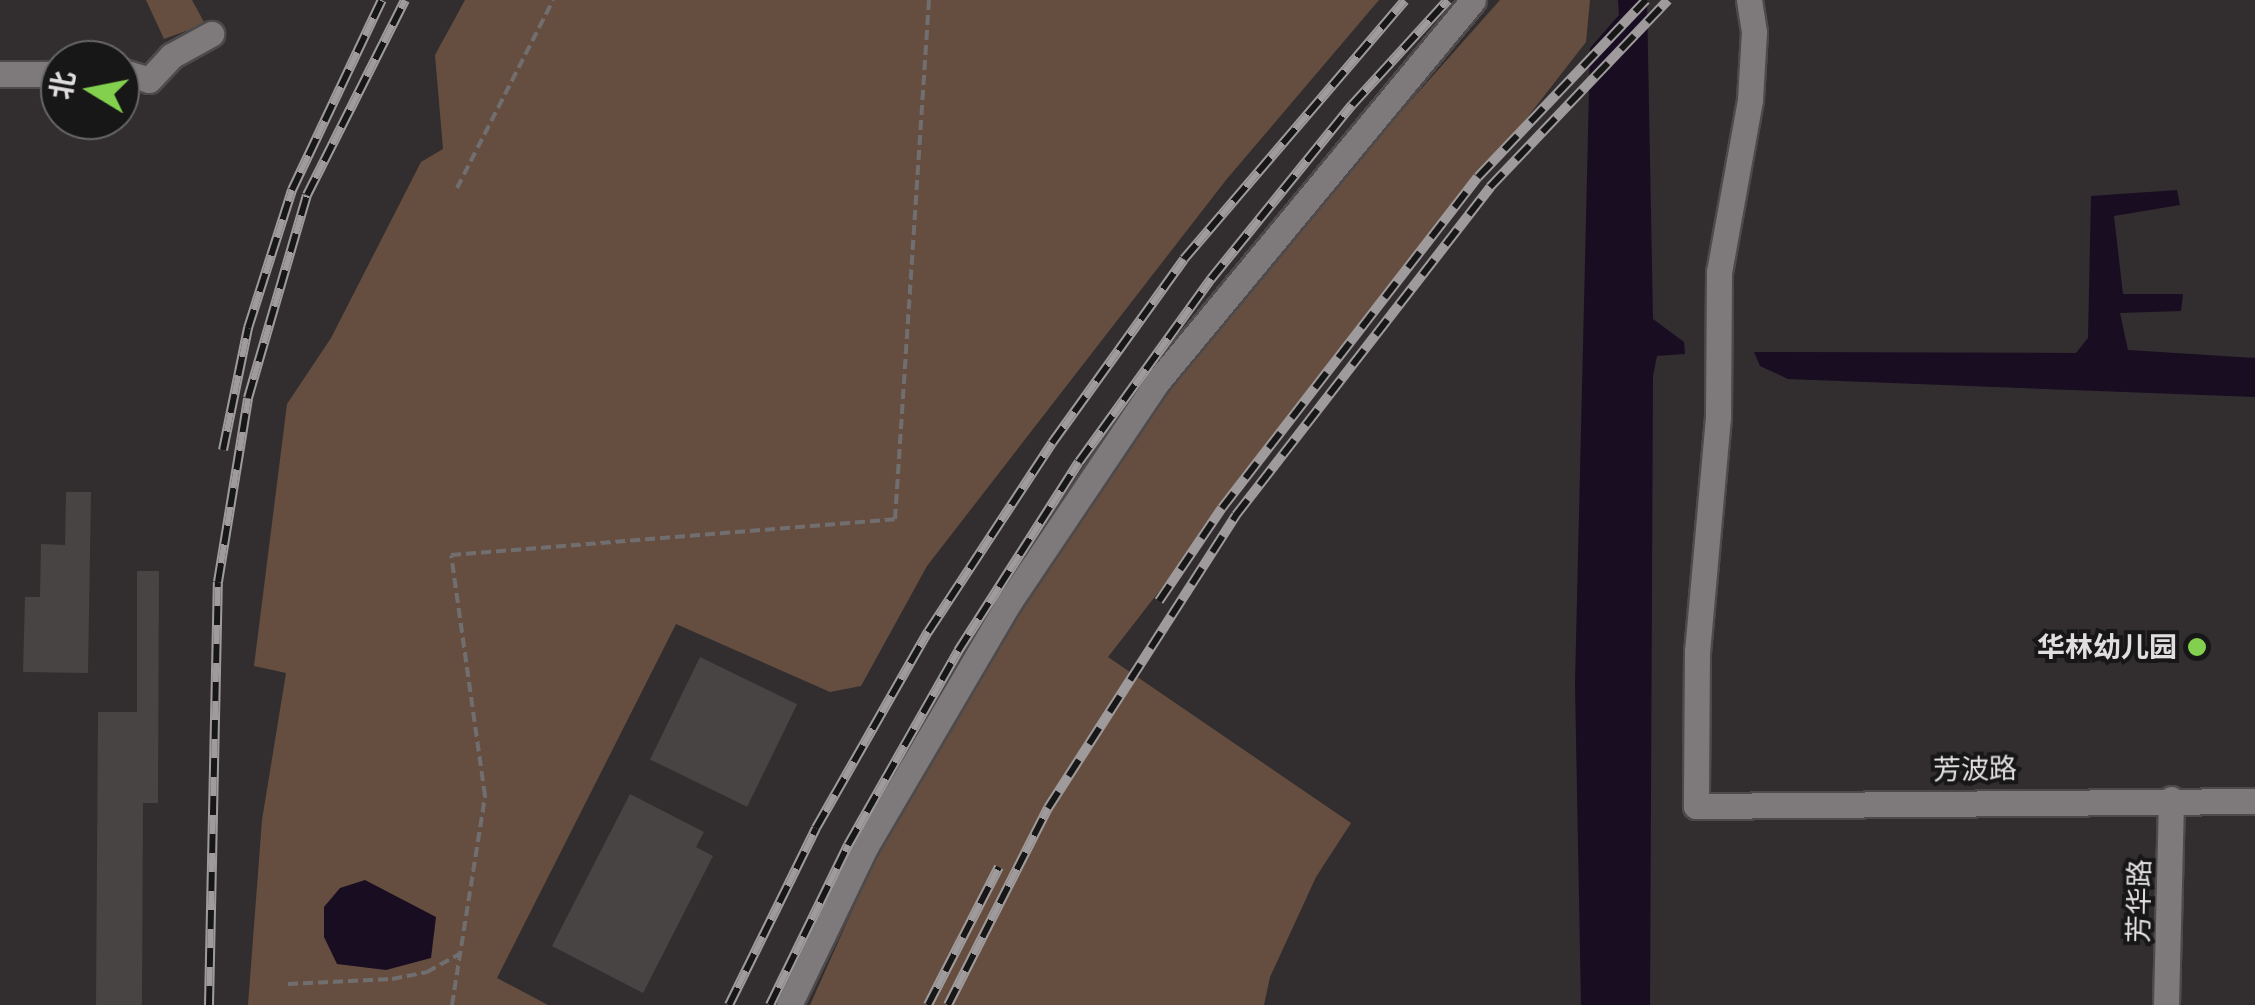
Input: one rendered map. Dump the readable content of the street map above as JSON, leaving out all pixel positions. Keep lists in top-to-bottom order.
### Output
{
  "streets": {
    "street": ["芳波路", "芳华路"]
  },
  "crossings": [
    ["芳波路", "芳华路"]
  ],
  "places": ["华林幼儿园"],
  "north": "left"
}
